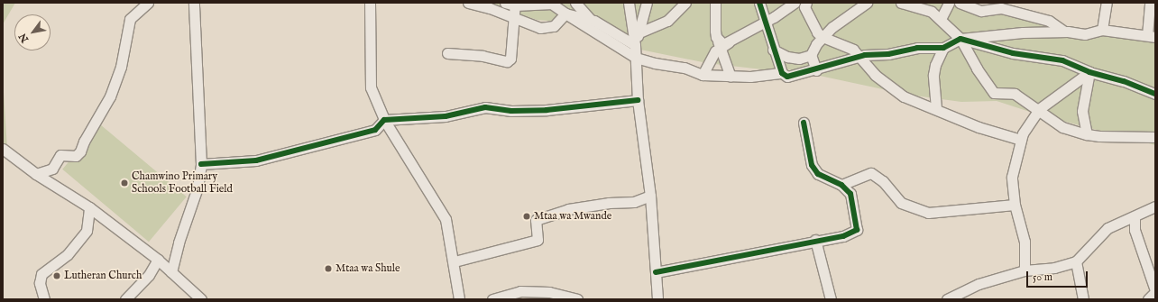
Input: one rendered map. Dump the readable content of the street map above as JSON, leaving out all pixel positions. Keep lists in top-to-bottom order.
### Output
{
  "places": [
    "Chamwino Primary Schools Football Field",
    "Mtaa wa Mwande",
    "Mtaa wa Shule",
    "Lutheran Church"
  ],
  "scale_bar": "50 m",
  "north": "bottom left"
}
